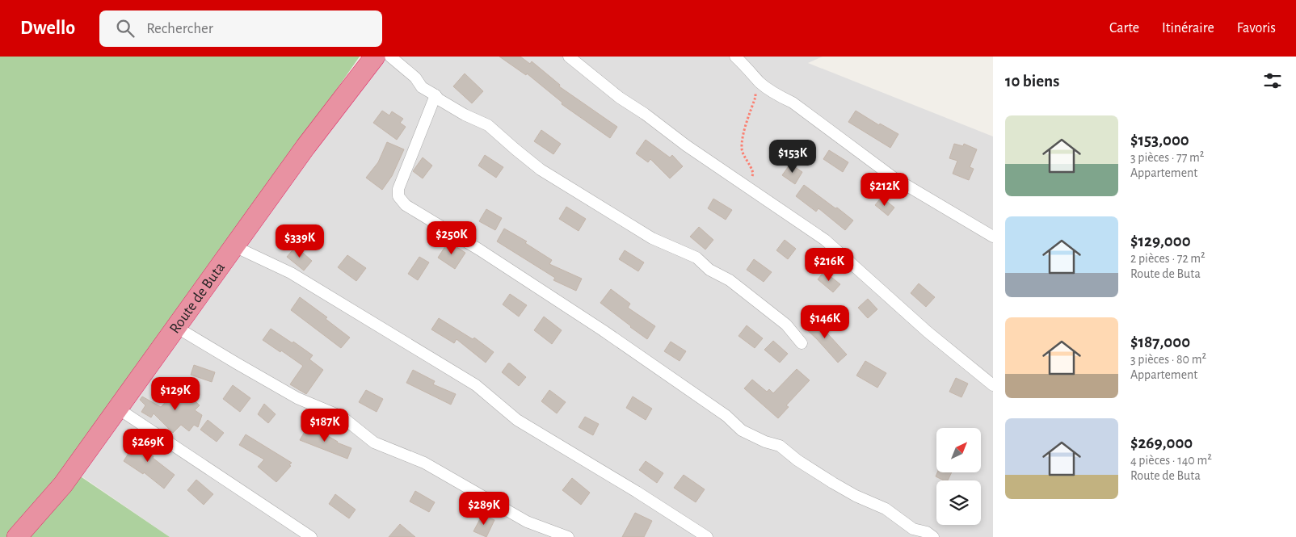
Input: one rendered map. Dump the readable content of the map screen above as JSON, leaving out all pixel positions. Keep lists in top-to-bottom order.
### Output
{
  "streets": {
    "highway": ["Route de Buta"]
  },
  "north": "top right",
  "page": {
    "header": "Dwello",
    "search": "Rechercher",
    "nav": ["Carte", "Itinéraire", "Favoris"],
    "heading": "10 biens",
    "list": [
      {
        "name": "$153,000",
        "note": "3 pièces · 77 m² · Appartement"
      },
      {
        "name": "$129,000",
        "note": "2 pièces · 72 m² · Route de Buta"
      },
      {
        "name": "$187,000",
        "note": "3 pièces · 80 m² · Appartement"
      },
      {
        "name": "$269,000",
        "note": "4 pièces · 140 m² · Route de Buta"
      }
    ],
    "price": [
      "$153K",
      "$212K",
      "$250K",
      "$339K",
      "$216K",
      "$146K",
      "$129K",
      "$187K",
      "$269K",
      "$289K"
    ]
  }
}
